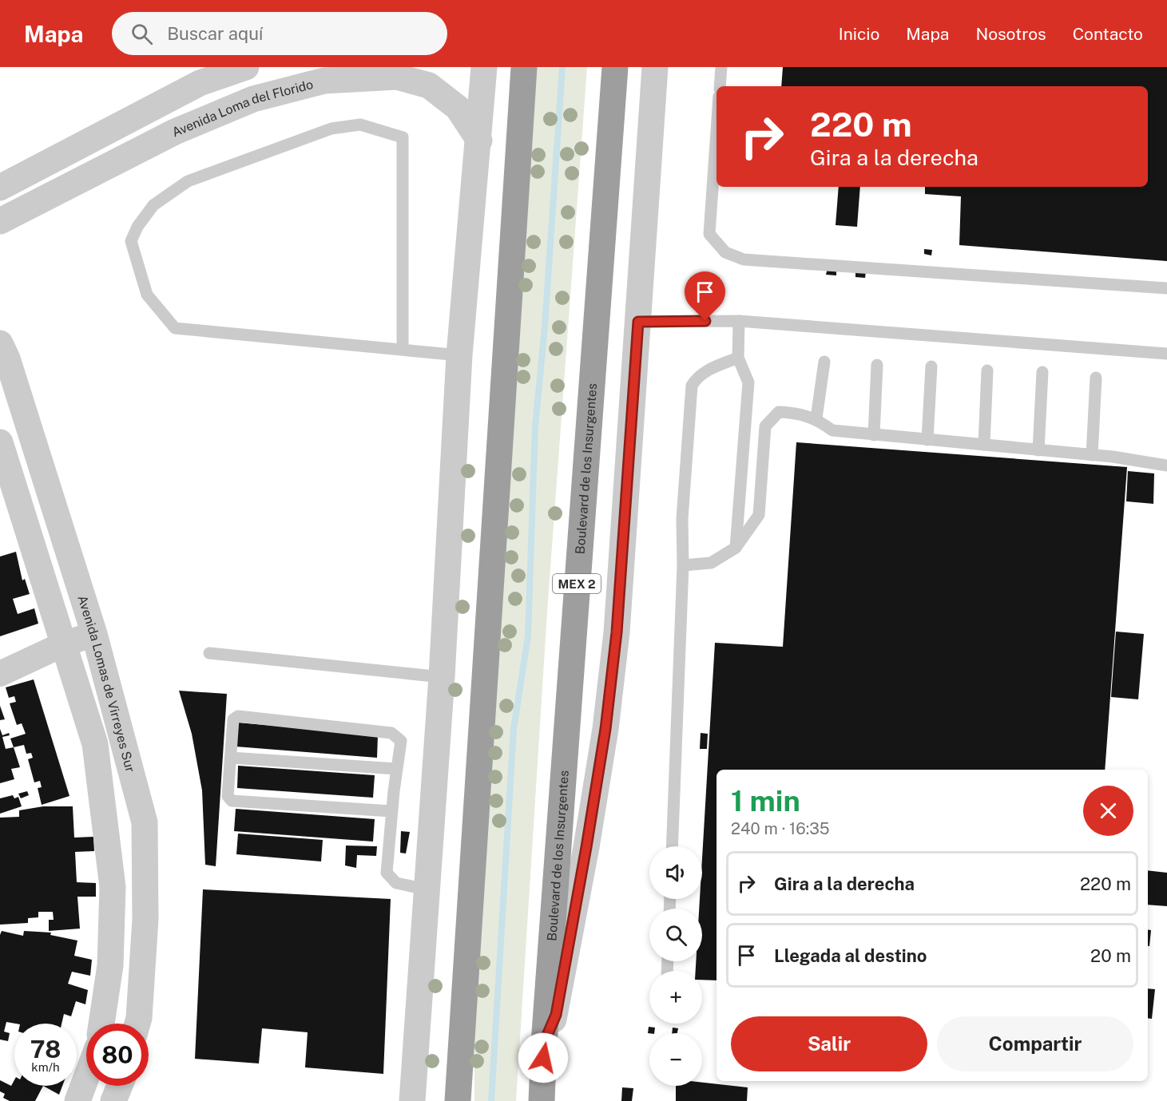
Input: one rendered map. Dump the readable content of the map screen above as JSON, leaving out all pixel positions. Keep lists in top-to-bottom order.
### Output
{
  "streets": {
    "highway": ["Boulevard de los Insurgentes", "MEX 2"],
    "street": ["Avenida Loma del Florido", "Avenida Lomas de Virreyes Sur"]
  },
  "page": {
    "header": "Mapa",
    "search": "Buscar aquí",
    "nav": [
      "Inicio",
      "Mapa",
      "Nosotros",
      "Contacto"
    ],
    "turn": ["220 m", "Gira a la derecha"],
    "heading": ["1 min", "240 m · 16:35"],
    "map_buttons": ["+", "−"],
    "list": [
      {
        "name": "Gira a la derecha",
        "value": "220 m"
      },
      {
        "name": "Llegada al destino",
        "value": "20 m"
      }
    ],
    "buttons": ["Salir", "Compartir"],
    "speed": "78 km/h",
    "limit": "80"
  }
}
